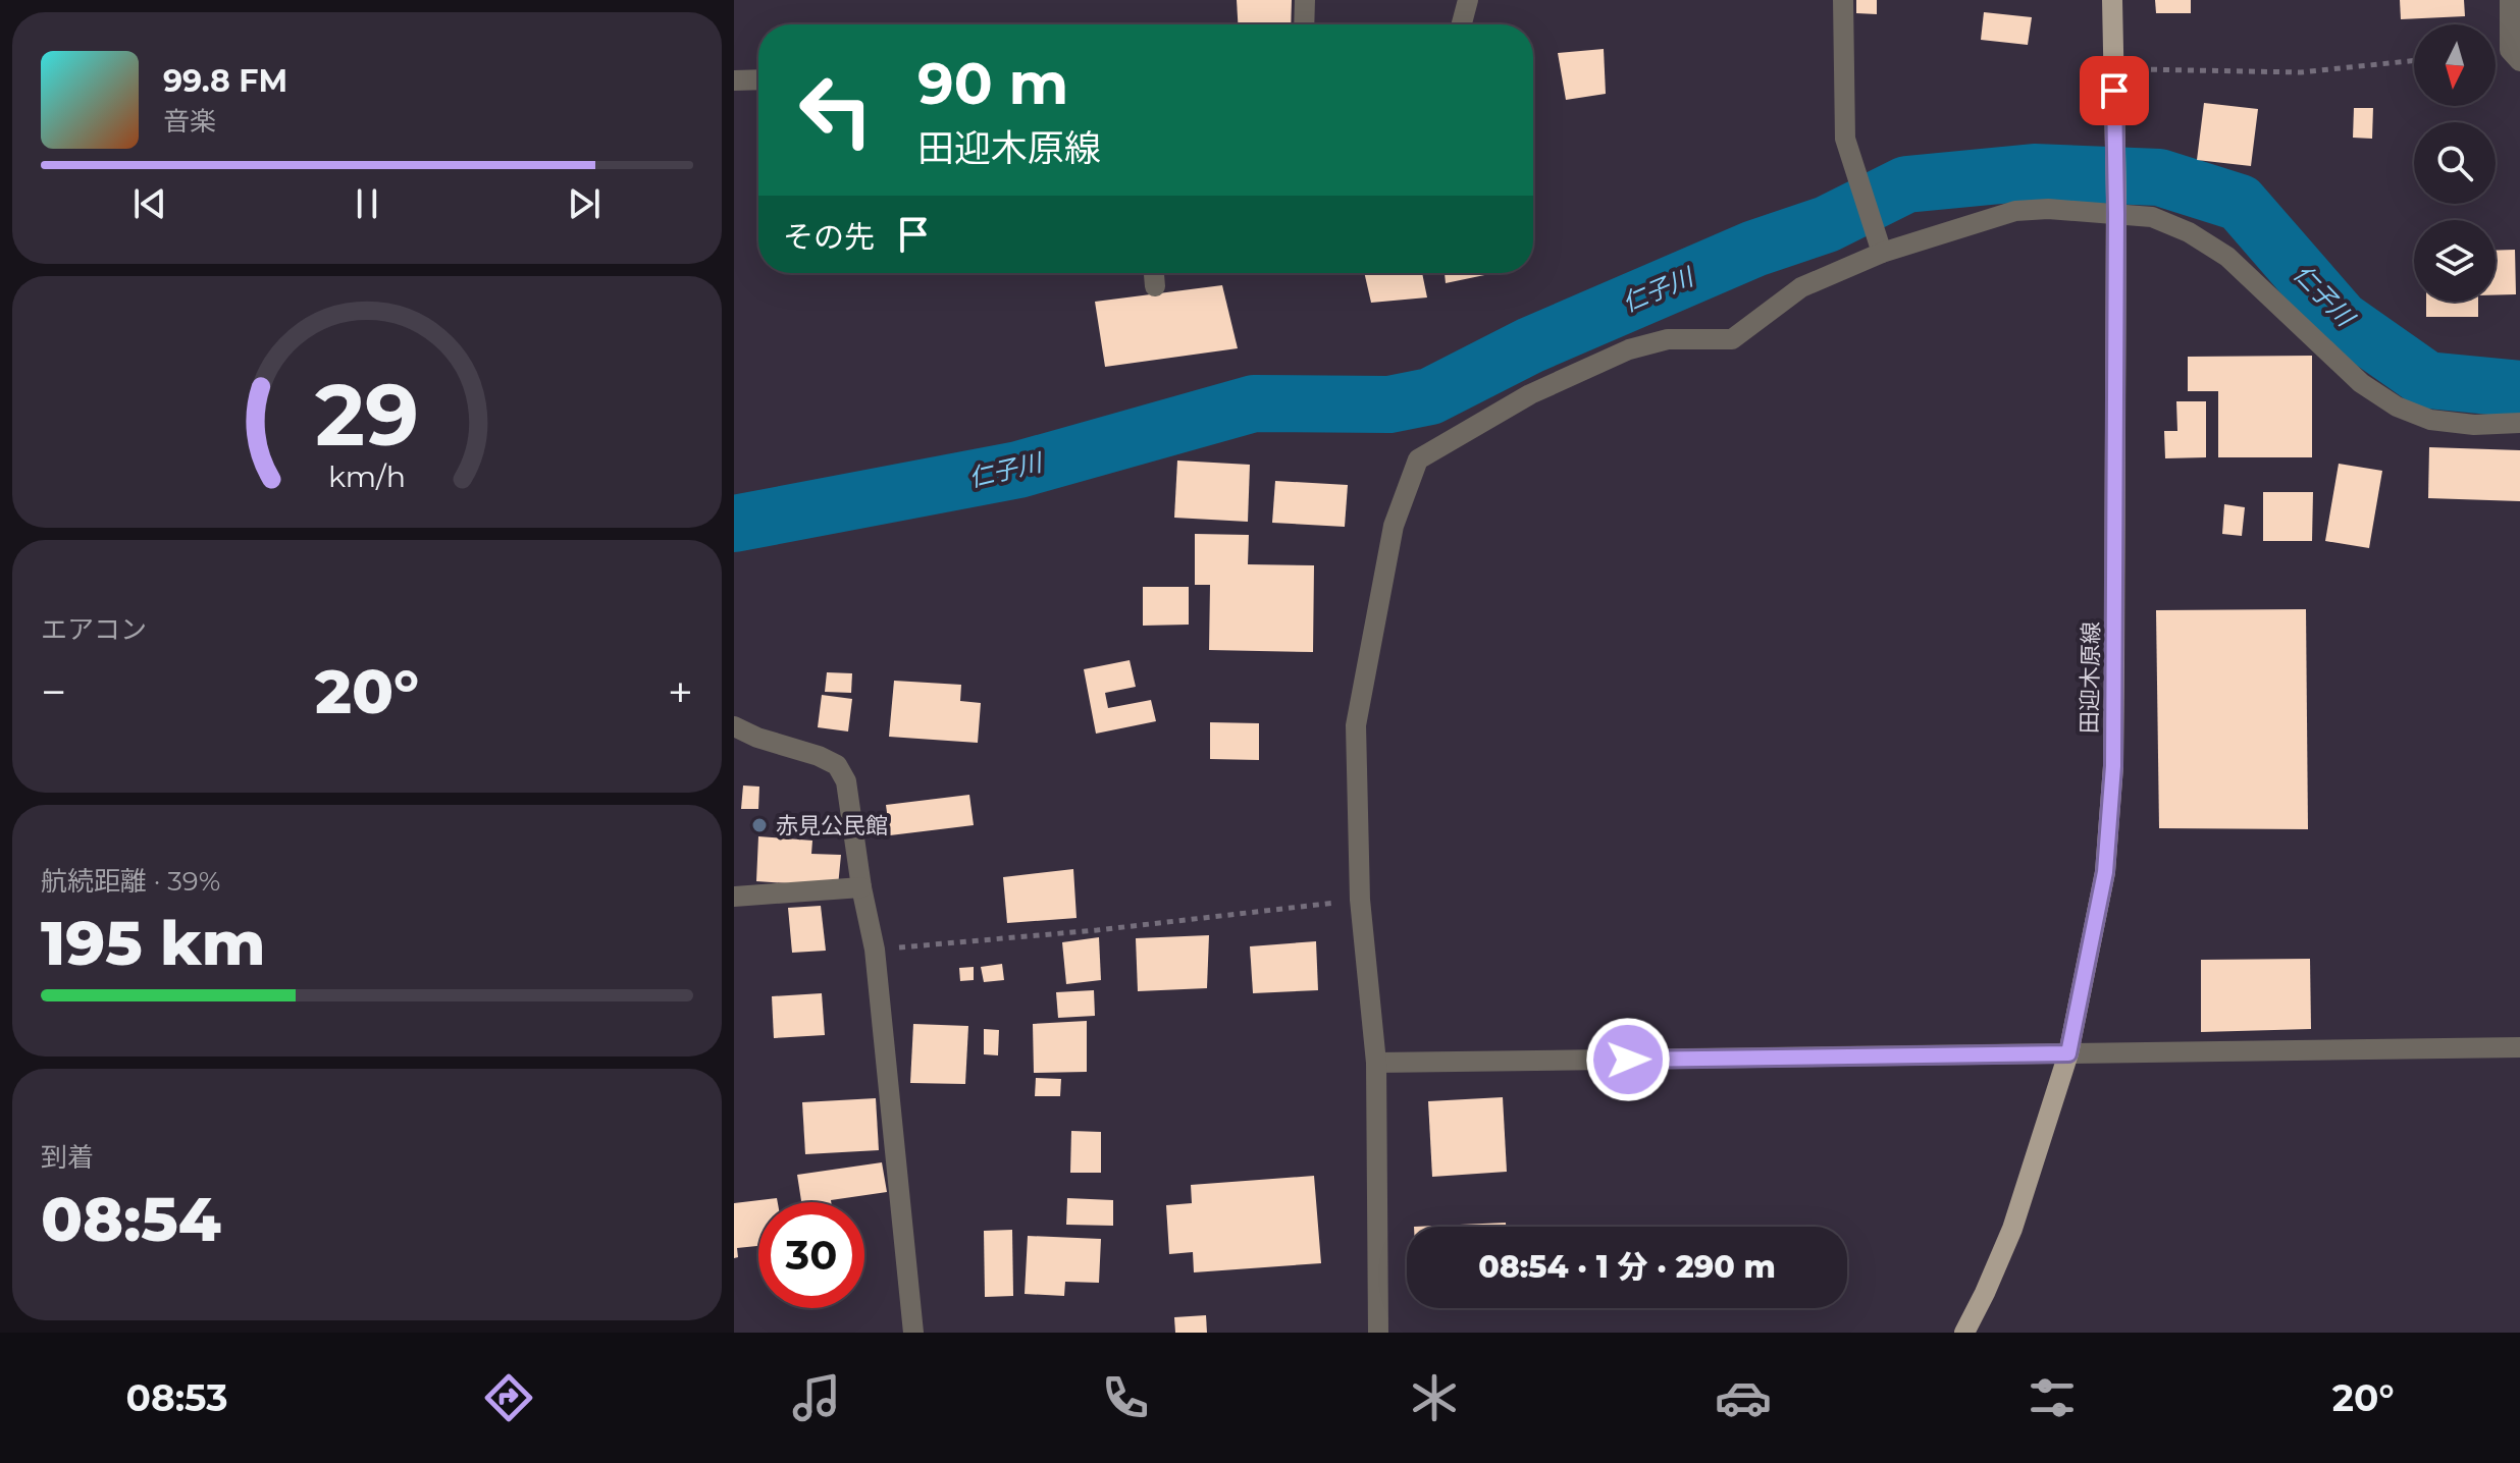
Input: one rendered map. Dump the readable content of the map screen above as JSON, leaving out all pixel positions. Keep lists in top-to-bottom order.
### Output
{
  "streets": {
    "main road": ["田迎木原線"]
  },
  "water": ["仁子川"],
  "places": ["赤見公民館"],
  "north": "bottom",
  "page": {
    "turn": ["90 m", "田迎木原線"],
    "song": ["99.8 FM", "音楽"],
    "then": "その先",
    "tile": [
      "エアコン",
      ["航続距離 · 39%", "195 km"],
      ["到着", "08:54"]
    ],
    "heat": ["−", "20°", "+"],
    "limit": "30",
    "trip": "08:54 · 1 分 · 290 m",
    "tabs": ["08:53", "20°"],
    "gauge": ["29", "km/h"]
  }
}
